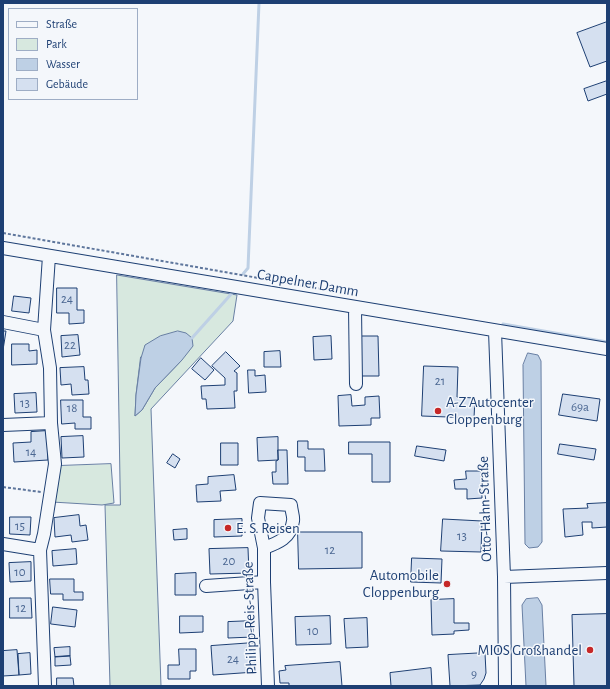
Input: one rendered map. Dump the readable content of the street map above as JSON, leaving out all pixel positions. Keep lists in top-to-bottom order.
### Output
{
  "streets": {
    "street": ["Cappelner Damm", "Otto-Hahn-Straße", "Philipp-Reis-Straße"]
  },
  "crossings": [
    ["Cappelner Damm", "Otto-Hahn-Straße"]
  ],
  "places": [
    "A-Z Autocenter Cloppenburg",
    "E. S. Reisen",
    "Automobile Cloppenburg",
    "MIOS Großhandel"
  ],
  "house_numbers": [
    "24",
    "22",
    "21",
    "13",
    "69a",
    "18",
    "14",
    "15",
    "13",
    "12",
    "20",
    "10",
    "12",
    "10",
    "24",
    "9"
  ],
  "legend": [
    "Straße",
    "Park",
    "Wasser",
    "Gebäude"
  ]
}
